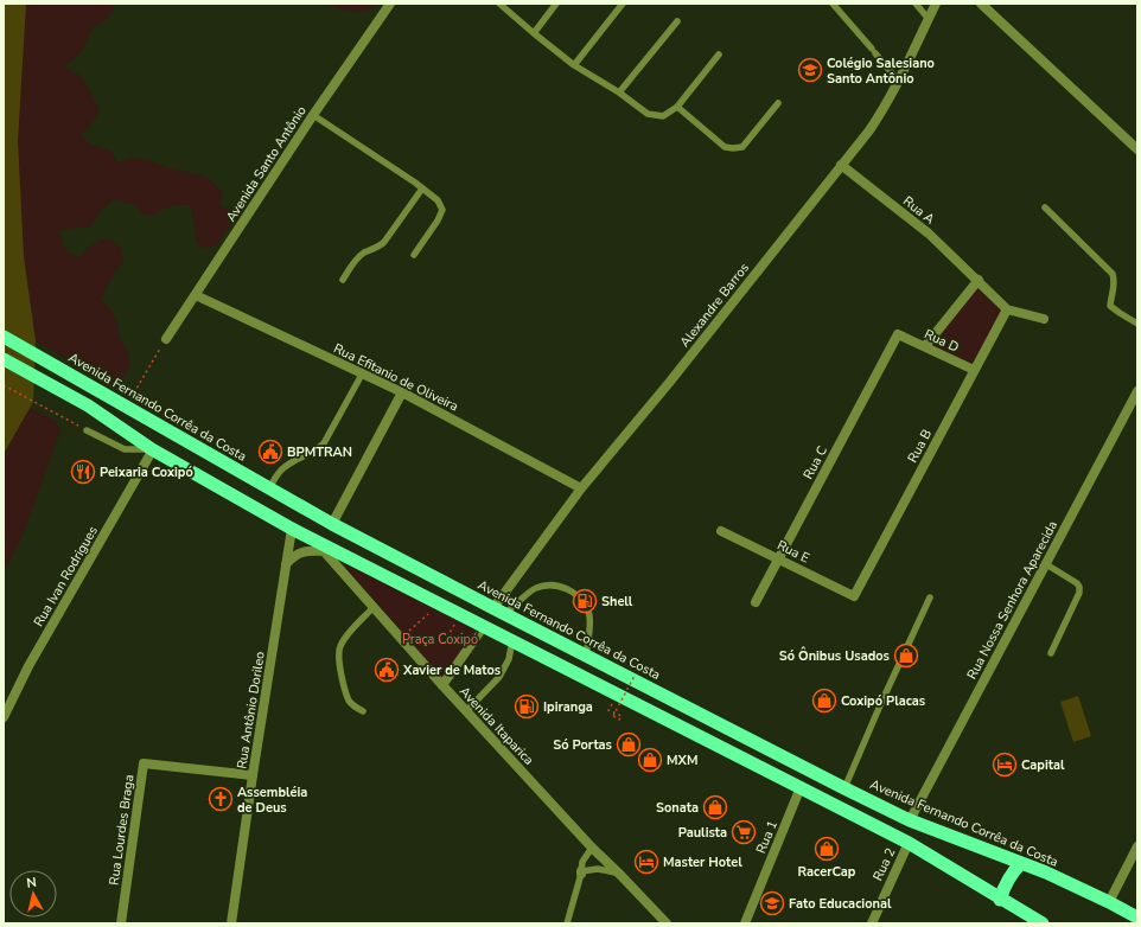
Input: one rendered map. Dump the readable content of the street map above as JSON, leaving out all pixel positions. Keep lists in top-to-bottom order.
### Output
{
  "streets": {
    "highway": ["Avenida Fernando Corrêa da Costa"],
    "street": [
      "Avenida Santo Antônio",
      "Rua A",
      "Alexandre Barros",
      "Rua D",
      "Rua Efitanio de Oliveira",
      "Rua B",
      "Rua C",
      "Rua E",
      "Rua Ivan Rodrigues",
      "Rua Nossa Senhora Aparecida",
      "Rua Antônio Dorileo",
      "Avenida Itaparica",
      "Rua Lourdes Braga",
      "Rua 1",
      "Rua 2"
    ]
  },
  "crossings": [
    ["Avenida Santo Antônio", "Rua Efitanio de Oliveira"],
    ["Rua A", "Alexandre Barros"],
    ["Rua A", "Rua B"],
    ["Alexandre Barros", "Rua Efitanio de Oliveira"],
    ["Alexandre Barros", "Avenida Fernando Corrêa da Costa"],
    ["Rua D", "Rua B"],
    ["Rua D", "Rua C"],
    ["Avenida Fernando Corrêa da Costa", "Rua Nossa Senhora Aparecida"],
    ["Rua B", "Rua E"],
    ["Rua C", "Rua E"],
    ["Rua Antônio Dorileo", "Rua Lourdes Braga"]
  ],
  "parks": ["Praça Coxipó"],
  "places": {
    "school or university": ["Colégio Salesiano Santo Antônio", "Fato Educacional"],
    "public building": ["BPMTRAN", "Xavier de Matos"],
    "restaurant": ["Peixaria Coxipó"],
    "fuel station": ["Shell", "Ipiranga"],
    "shop": [
      "Só Ônibus Usados",
      "Coxipó Placas",
      "Só Portas",
      "MXM",
      "Sonata",
      "RacerCap"
    ],
    "hotel": ["Capital", "Master Hotel"],
    "church": ["Assembléia de Deus"],
    "supermarket": ["Paulista"]
  },
  "north": "top"
}
